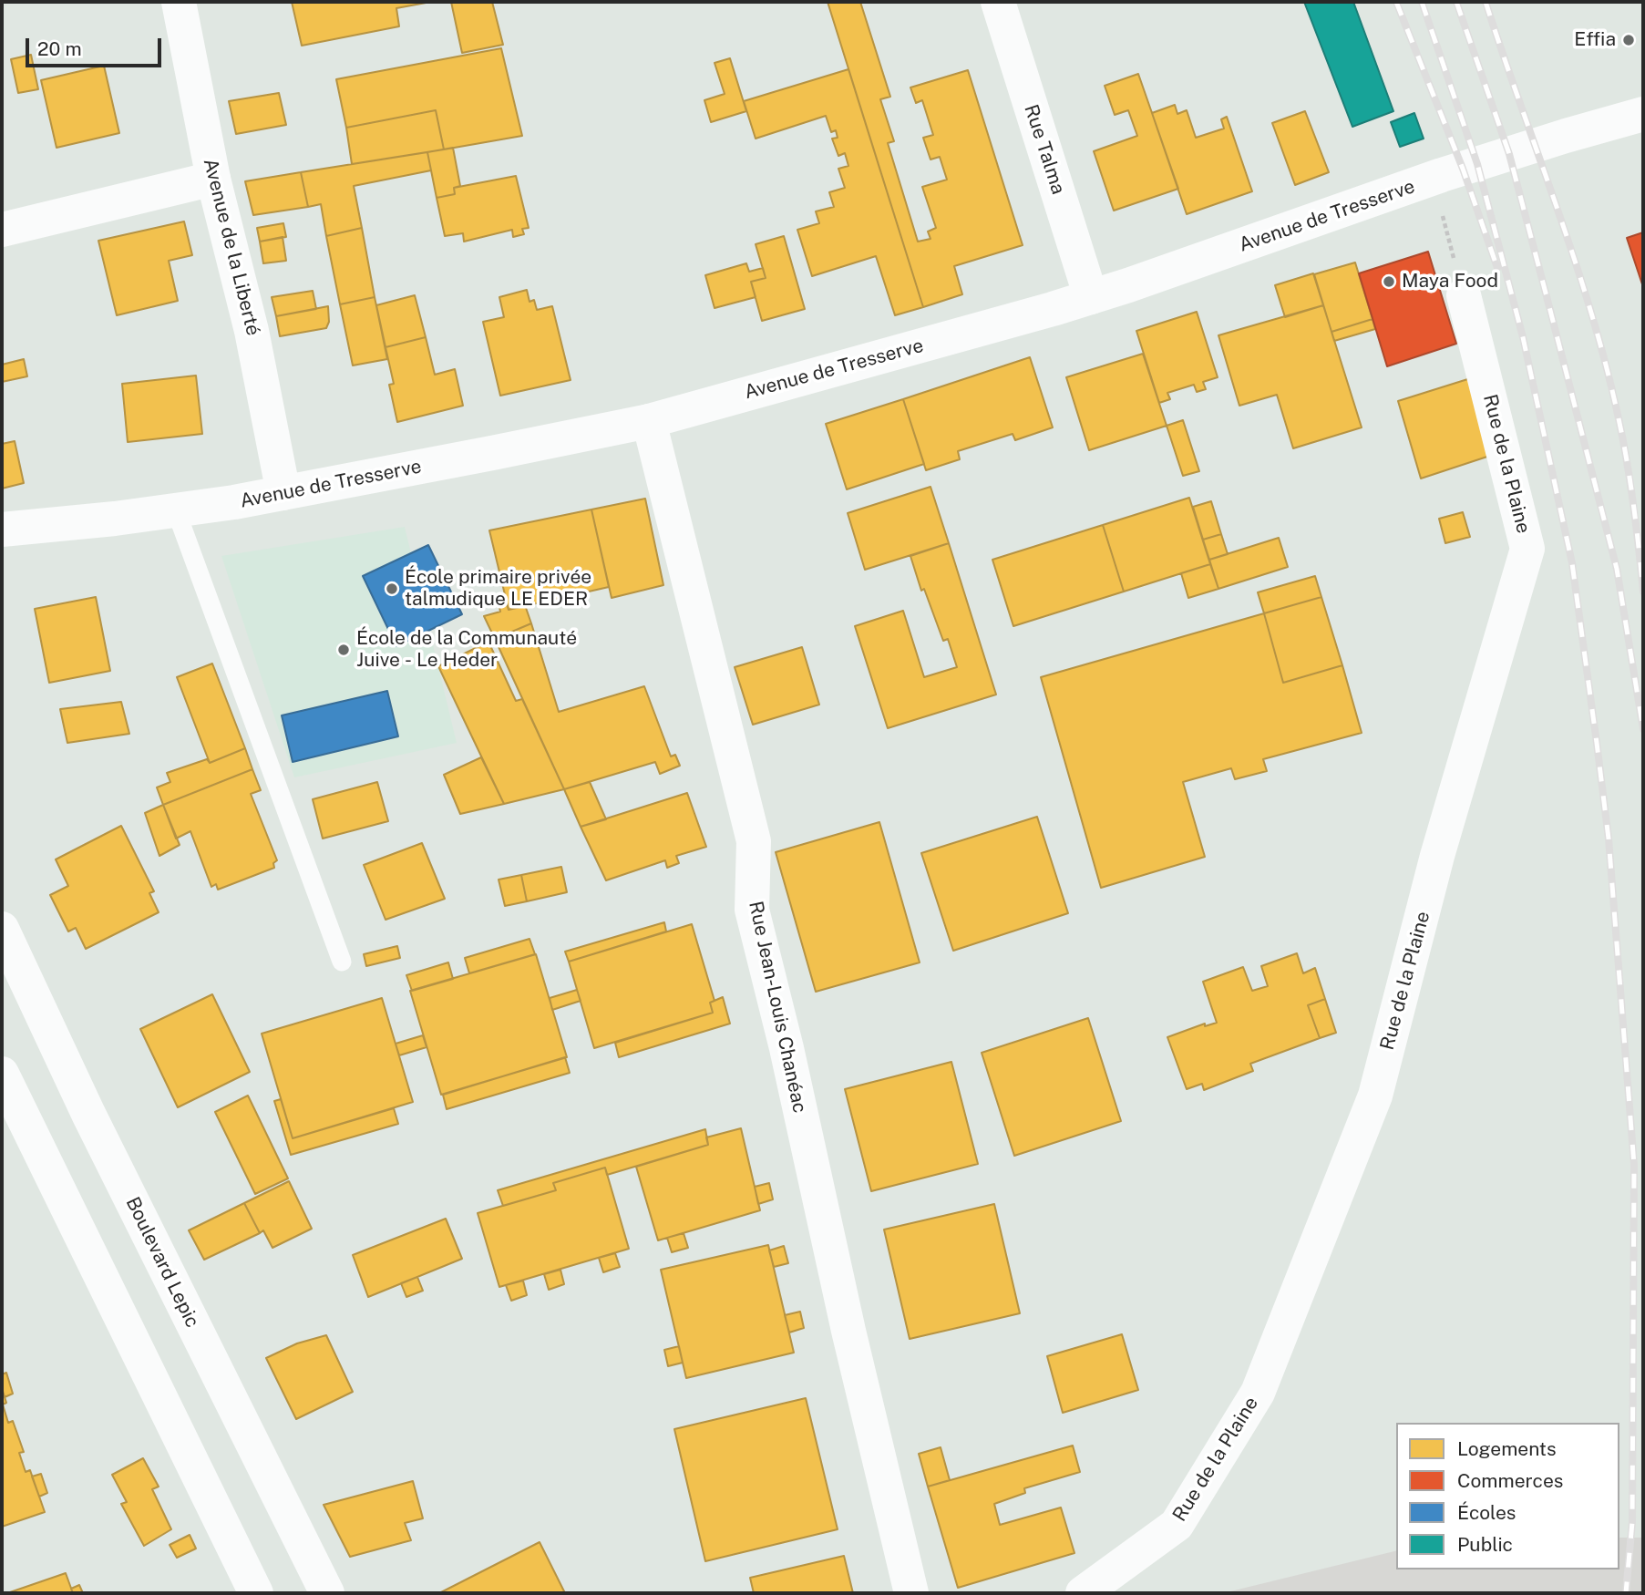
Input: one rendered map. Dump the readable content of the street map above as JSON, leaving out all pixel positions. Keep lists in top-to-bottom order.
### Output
{
  "streets": {
    "street": [
      "Rue Talma",
      "Avenue de Tresserve",
      "Avenue de la Liberté",
      "Rue de la Plaine",
      "Rue Jean-Louis Chanéac",
      "Boulevard Lepic"
    ]
  },
  "crossings": [
    ["Rue Talma", "Avenue de Tresserve"],
    ["Avenue de Tresserve", "Avenue de la Liberté"],
    ["Avenue de Tresserve", "Rue Jean-Louis Chanéac"]
  ],
  "places": [
    "Effia",
    "Maya Food",
    "École primaire privée talmudique LE EDER",
    "École de la Communauté Juive - Le Heder"
  ],
  "legend": [
    "Logements",
    "Commerces",
    "Écoles",
    "Public"
  ],
  "scale_bar": "20 m"
}
